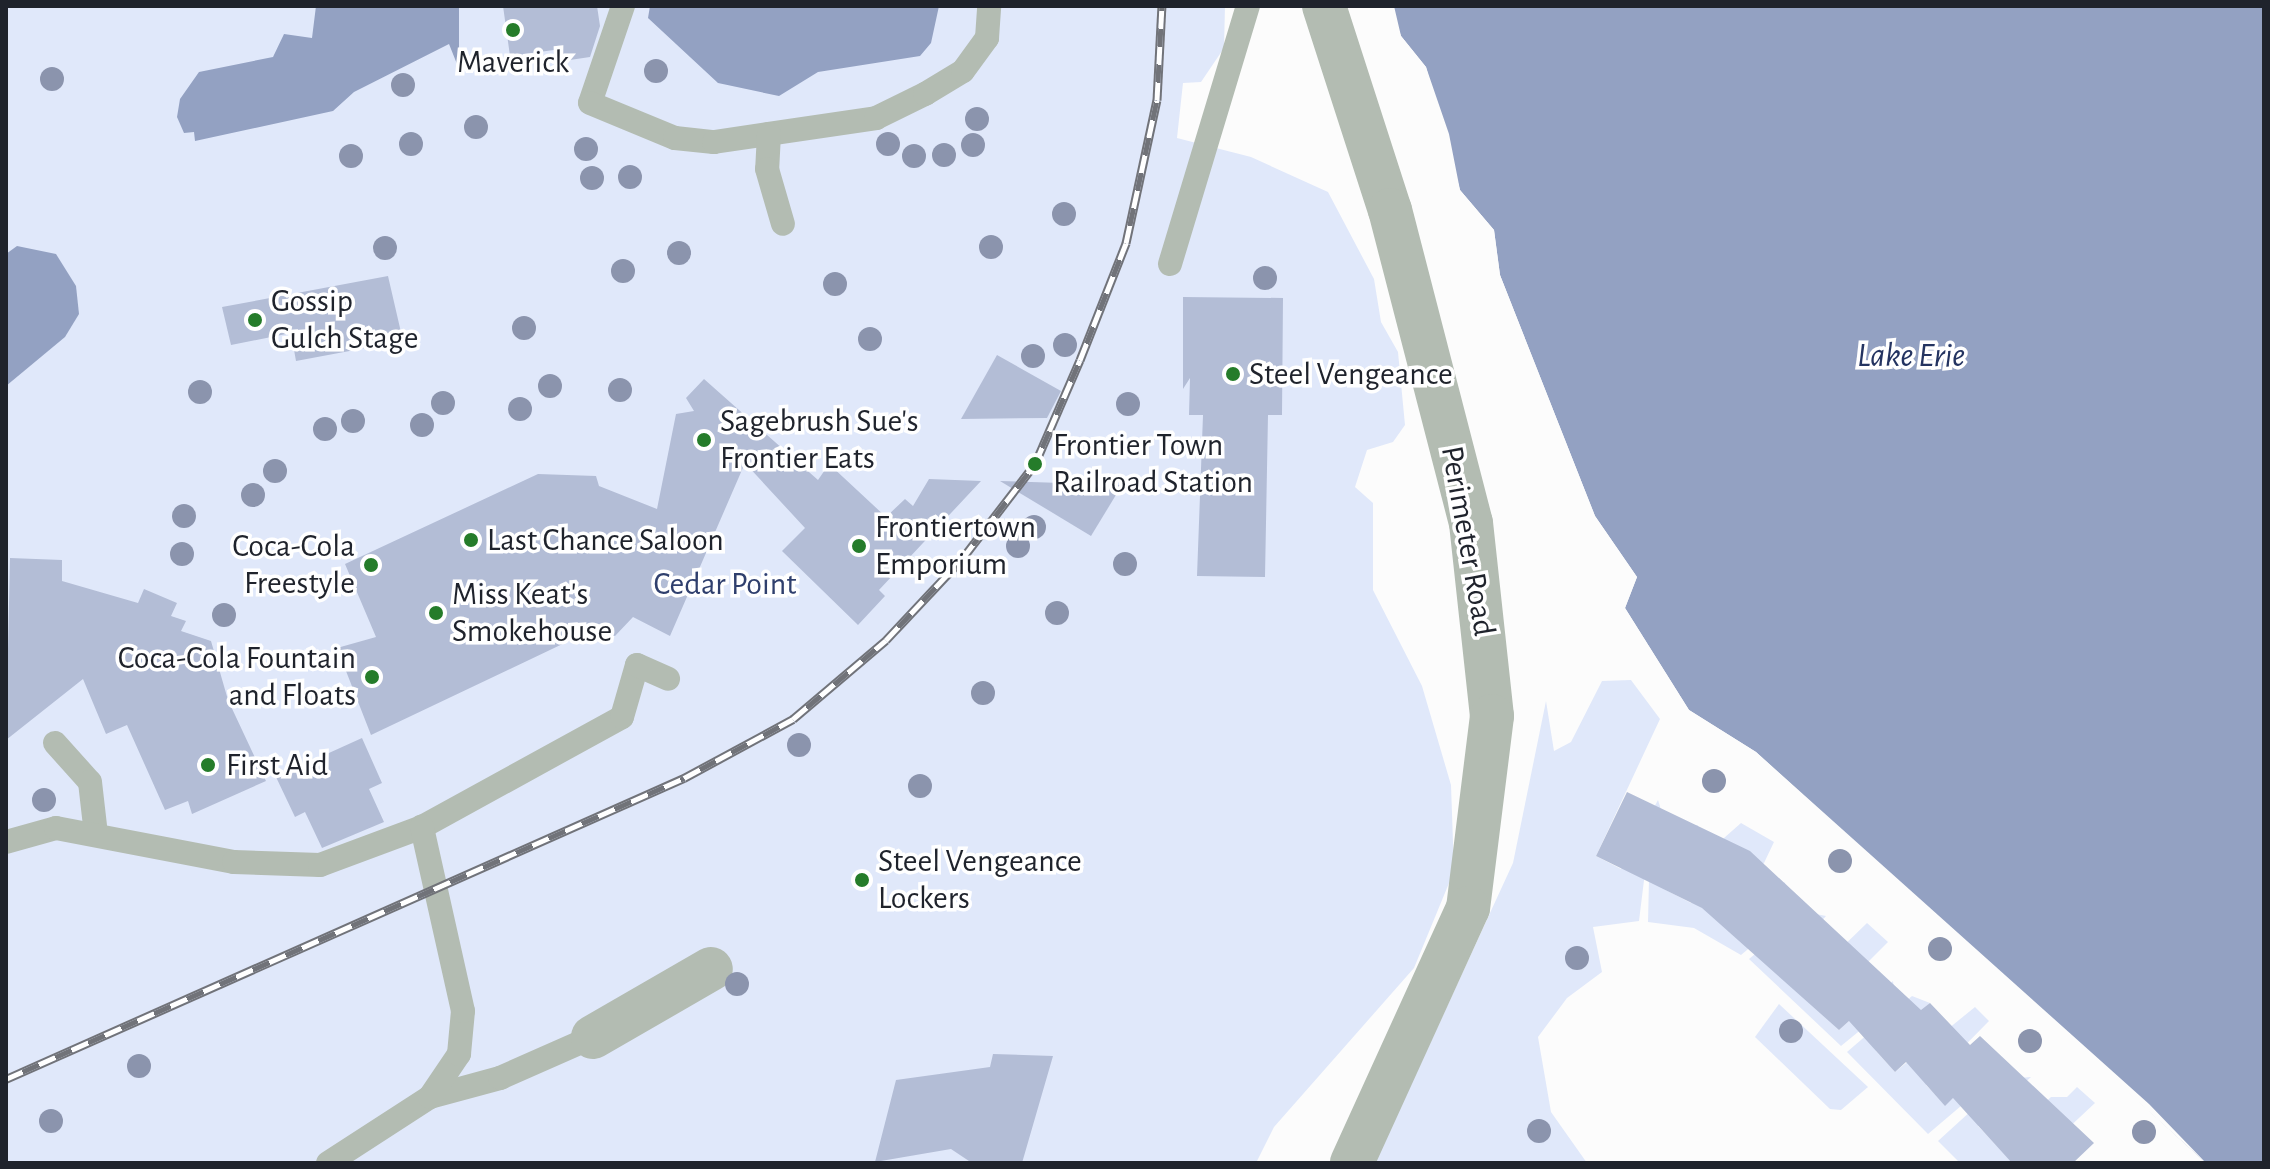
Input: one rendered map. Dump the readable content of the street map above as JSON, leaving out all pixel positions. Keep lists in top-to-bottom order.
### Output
{
  "streets": {
    "street": ["Perimeter Road"]
  },
  "water": ["Lake Erie"],
  "parks": ["Cedar Point"],
  "places": [
    "Maverick",
    "Gossip Gulch Stage",
    "Steel Vengeance",
    "Sagebrush Sue's Frontier Eats",
    "Frontier Town Railroad Station",
    "Last Chance Saloon",
    "Frontiertown Emporium",
    "Coca-Cola Freestyle",
    "Miss Keat's Smokehouse",
    "Coca-Cola Fountain and Floats",
    "First Aid",
    "Steel Vengeance Lockers"
  ]
}
